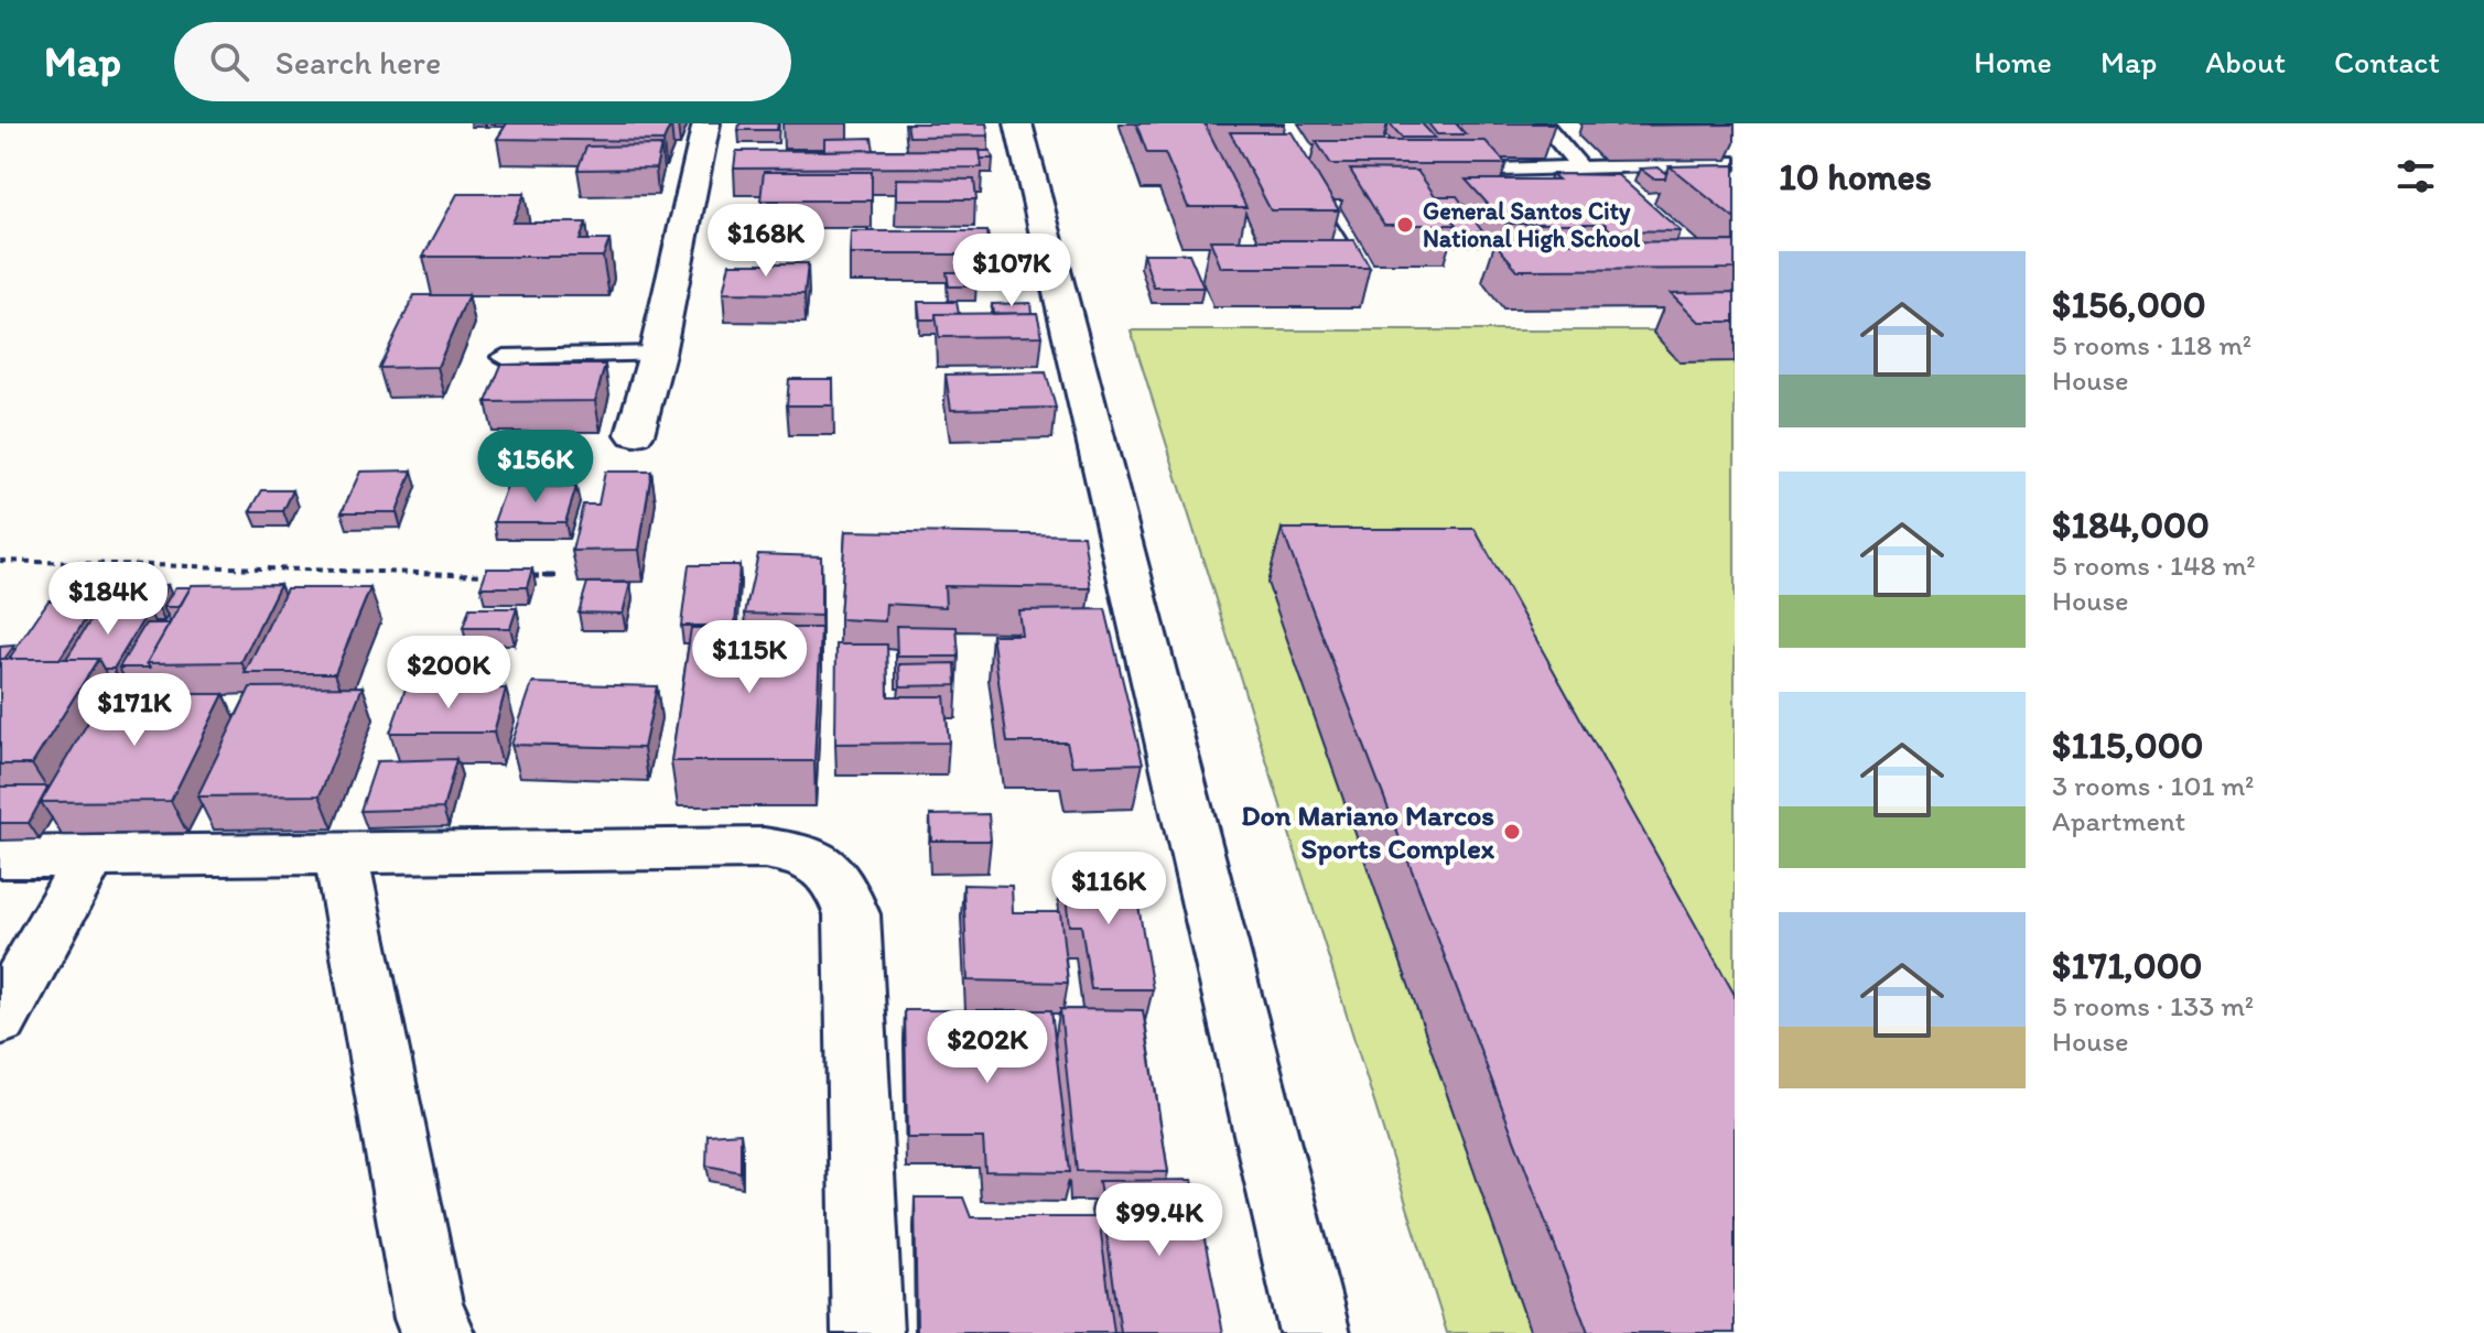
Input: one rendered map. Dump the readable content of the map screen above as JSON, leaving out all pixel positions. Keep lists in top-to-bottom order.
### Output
{
  "places": ["General Santos City National High School", "Don Mariano Marcos Sports Complex"],
  "page": {
    "header": "Map",
    "search": "Search here",
    "nav": [
      "Home",
      "Map",
      "About",
      "Contact"
    ],
    "heading": "10 homes",
    "price": [
      "$168K",
      "$107K",
      "$156K",
      "$184K",
      "$115K",
      "$200K",
      "$171K",
      "$116K",
      "$202K",
      "$99.4K"
    ],
    "list": [
      {
        "name": "$156,000",
        "note": "5 rooms · 118 m² · House"
      },
      {
        "name": "$184,000",
        "note": "5 rooms · 148 m² · House"
      },
      {
        "name": "$115,000",
        "note": "3 rooms · 101 m² · Apartment"
      },
      {
        "name": "$171,000",
        "note": "5 rooms · 133 m² · House"
      }
    ]
  }
}
